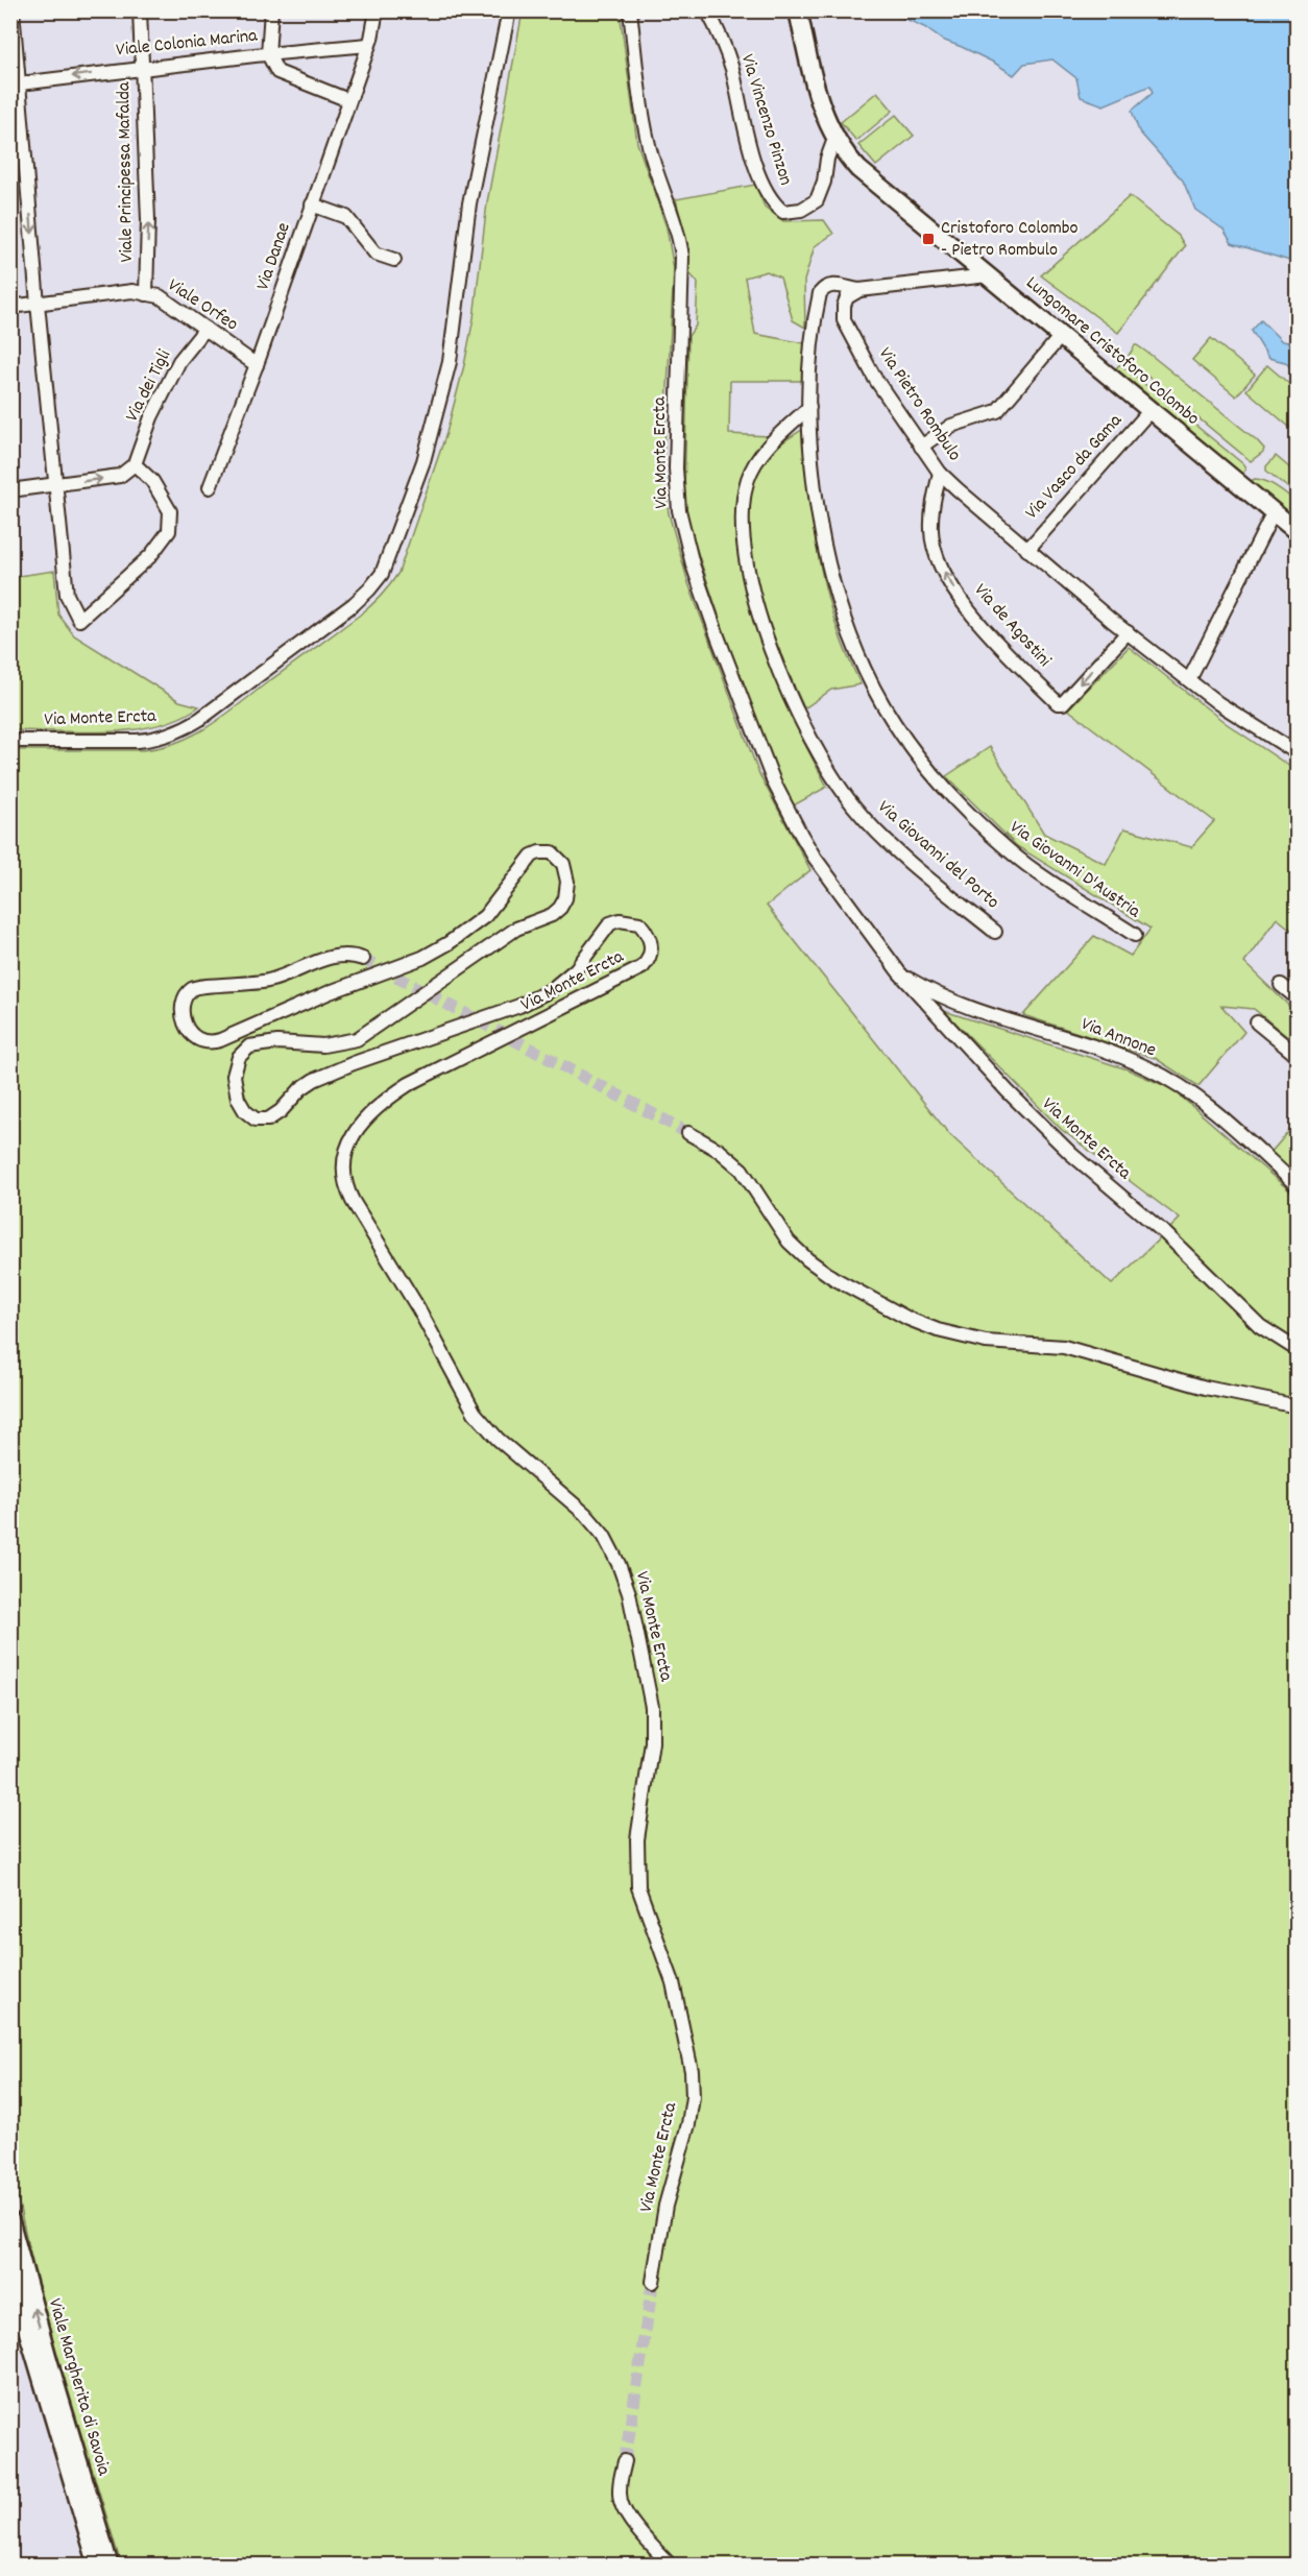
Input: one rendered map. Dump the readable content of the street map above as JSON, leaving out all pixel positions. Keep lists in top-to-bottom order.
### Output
{
  "streets": {
    "main road": ["Lungomare Cristoforo Colombo"],
    "street": [
      "Viale Colonia Marina",
      "Via Vincenzo Pinzon",
      "Viale Principessa Mafalda",
      "Via Danae",
      "Viale Orfeo",
      "Via dei Tigli",
      "Via Pietro Rombulo",
      "Via Monte Ercta",
      "Via Vasco da Gama",
      "Via de Agostini",
      "Via Giovanni del Porto",
      "Via Giovanni D'Austria",
      "Via Annone",
      "Viale Margherita di Savoia"
    ]
  },
  "crossings": [
    ["Viale Colonia Marina", "Viale Principessa Mafalda"],
    ["Viale Colonia Marina", "Via Danae"],
    ["Via Vincenzo Pinzon", "Lungomare Cristoforo Colombo"],
    ["Viale Principessa Mafalda", "Viale Orfeo"],
    ["Via Danae", "Viale Orfeo"],
    ["Viale Orfeo", "Via dei Tigli"],
    ["Lungomare Cristoforo Colombo", "Via Vasco da Gama"],
    ["Via Pietro Rombulo", "Via Vasco da Gama"],
    ["Via Pietro Rombulo", "Via de Agostini"],
    ["Via Pietro Rombulo", "Via Giovanni D'Austria"],
    ["Via Monte Ercta", "Via Annone"],
    ["Via Giovanni del Porto", "Via Giovanni D'Austria"]
  ],
  "one_way": ["Viale Colonia Marina", "Viale Principessa Mafalda"],
  "places": {
    "transit": ["Cristoforo Colombo - Pietro Rombulo"]
  }
}
